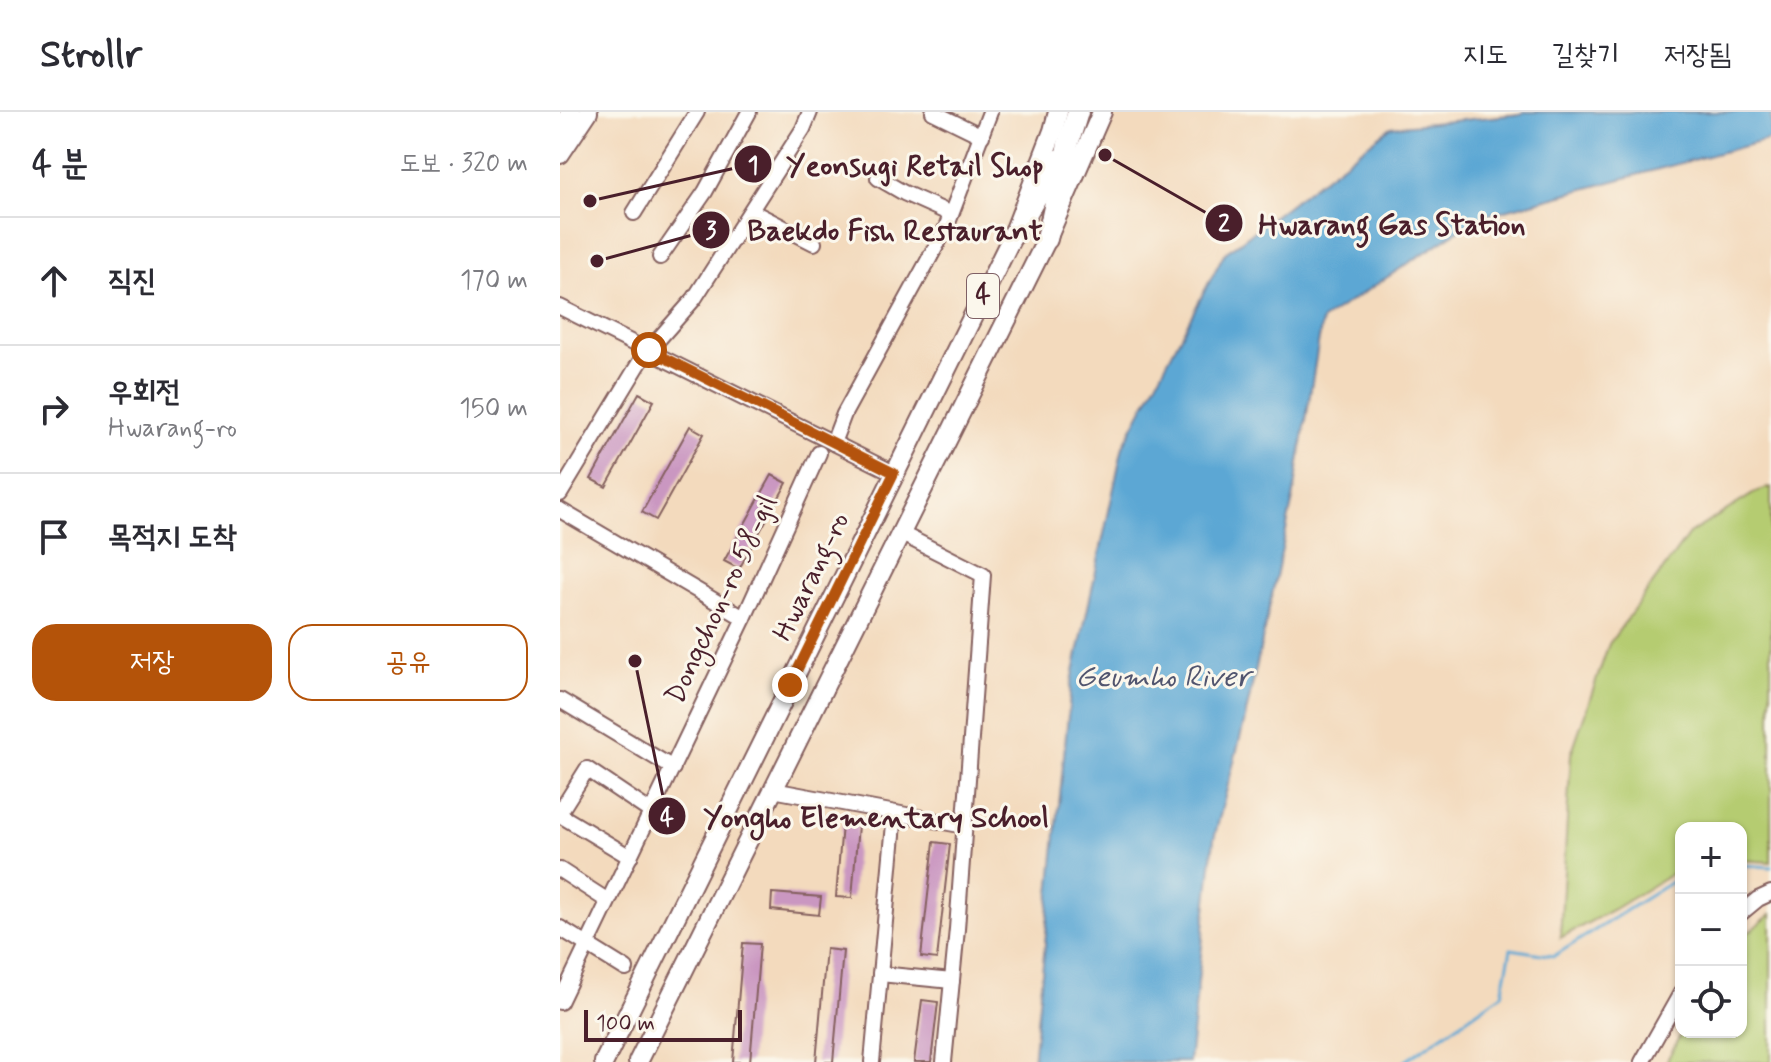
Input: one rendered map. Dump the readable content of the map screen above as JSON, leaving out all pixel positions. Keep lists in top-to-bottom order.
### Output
{
  "streets": {
    "main road": ["4", "Hwarang-ro"],
    "street": ["Dongchon-ro 58-gil"]
  },
  "water": ["Geumho River"],
  "places": [
    "Hwarang Gas Station",
    "Yeonsugi Retail Shop",
    "Baekdo Fish Restaurant",
    "Yongho Elementary School"
  ],
  "scale_bar": "100 m",
  "page": {
    "header": "Strollr",
    "nav": ["지도", "길찾기", "저장됨"],
    "heading": ["4 분", "도보 · 320 m"],
    "list": [
      ["직진", "170 m"],
      ["우회전", "Hwarang-ro", "150 m"],
      "목적지 도착"
    ],
    "buttons": ["저장", "공유"],
    "map_buttons": ["+", "−"],
    "scale": "100 m"
  }
}
